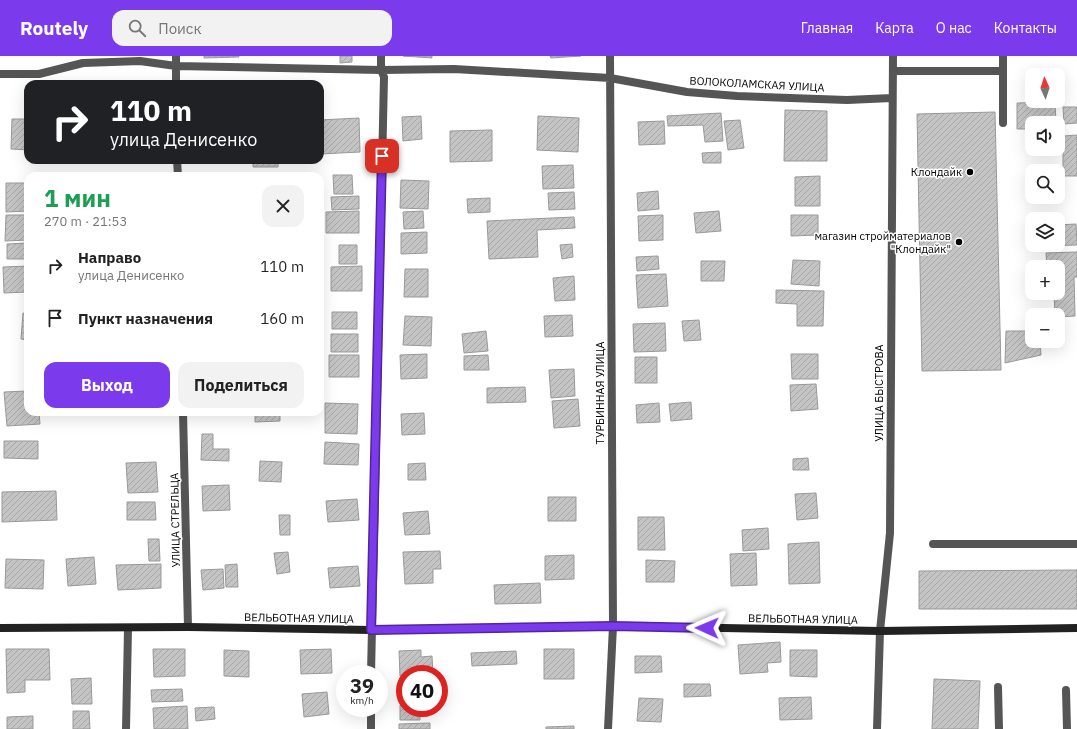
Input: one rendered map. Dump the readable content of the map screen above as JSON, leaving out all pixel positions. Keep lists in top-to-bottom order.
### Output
{
  "streets": {
    "street": [
      "ВОЛОКОЛАМСКАЯ УЛИЦА",
      "ТУРБИННАЯ УЛИЦА",
      "УЛИЦА БЫСТРОВА",
      "УЛИЦА СТРЕЛЬЦА",
      "ВЕЛЬБОТНАЯ УЛИЦА"
    ]
  },
  "crossings": [
    ["ВОЛОКОЛАМСКАЯ УЛИЦА", "ТУРБИННАЯ УЛИЦА"],
    ["ВОЛОКОЛАМСКАЯ УЛИЦА", "УЛИЦА БЫСТРОВА"],
    ["ТУРБИННАЯ УЛИЦА", "ВЕЛЬБОТНАЯ УЛИЦА"],
    ["УЛИЦА БЫСТРОВА", "ВЕЛЬБОТНАЯ УЛИЦА"],
    ["УЛИЦА СТРЕЛЬЦА", "ВЕЛЬБОТНАЯ УЛИЦА"]
  ],
  "places": ["Клондайк", "магазин стройматериалов \"Клондайк\""],
  "north": "top",
  "page": {
    "header": "Routely",
    "search": "Поиск",
    "nav": [
      "Главная",
      "Карта",
      "О нас",
      "Контакты"
    ],
    "map_buttons": ["+", "−"],
    "turn": ["110 m", "улица Денисенко"],
    "heading": ["1 мин", "270 m · 21:53"],
    "list": [
      {
        "name": "Направо",
        "note": "улица Денисенко",
        "value": "110 m"
      },
      {
        "name": "Пункт назначения",
        "value": "160 m"
      }
    ],
    "buttons": ["Выход", "Поделиться"],
    "speed": "39 km/h",
    "limit": "40"
  }
}
